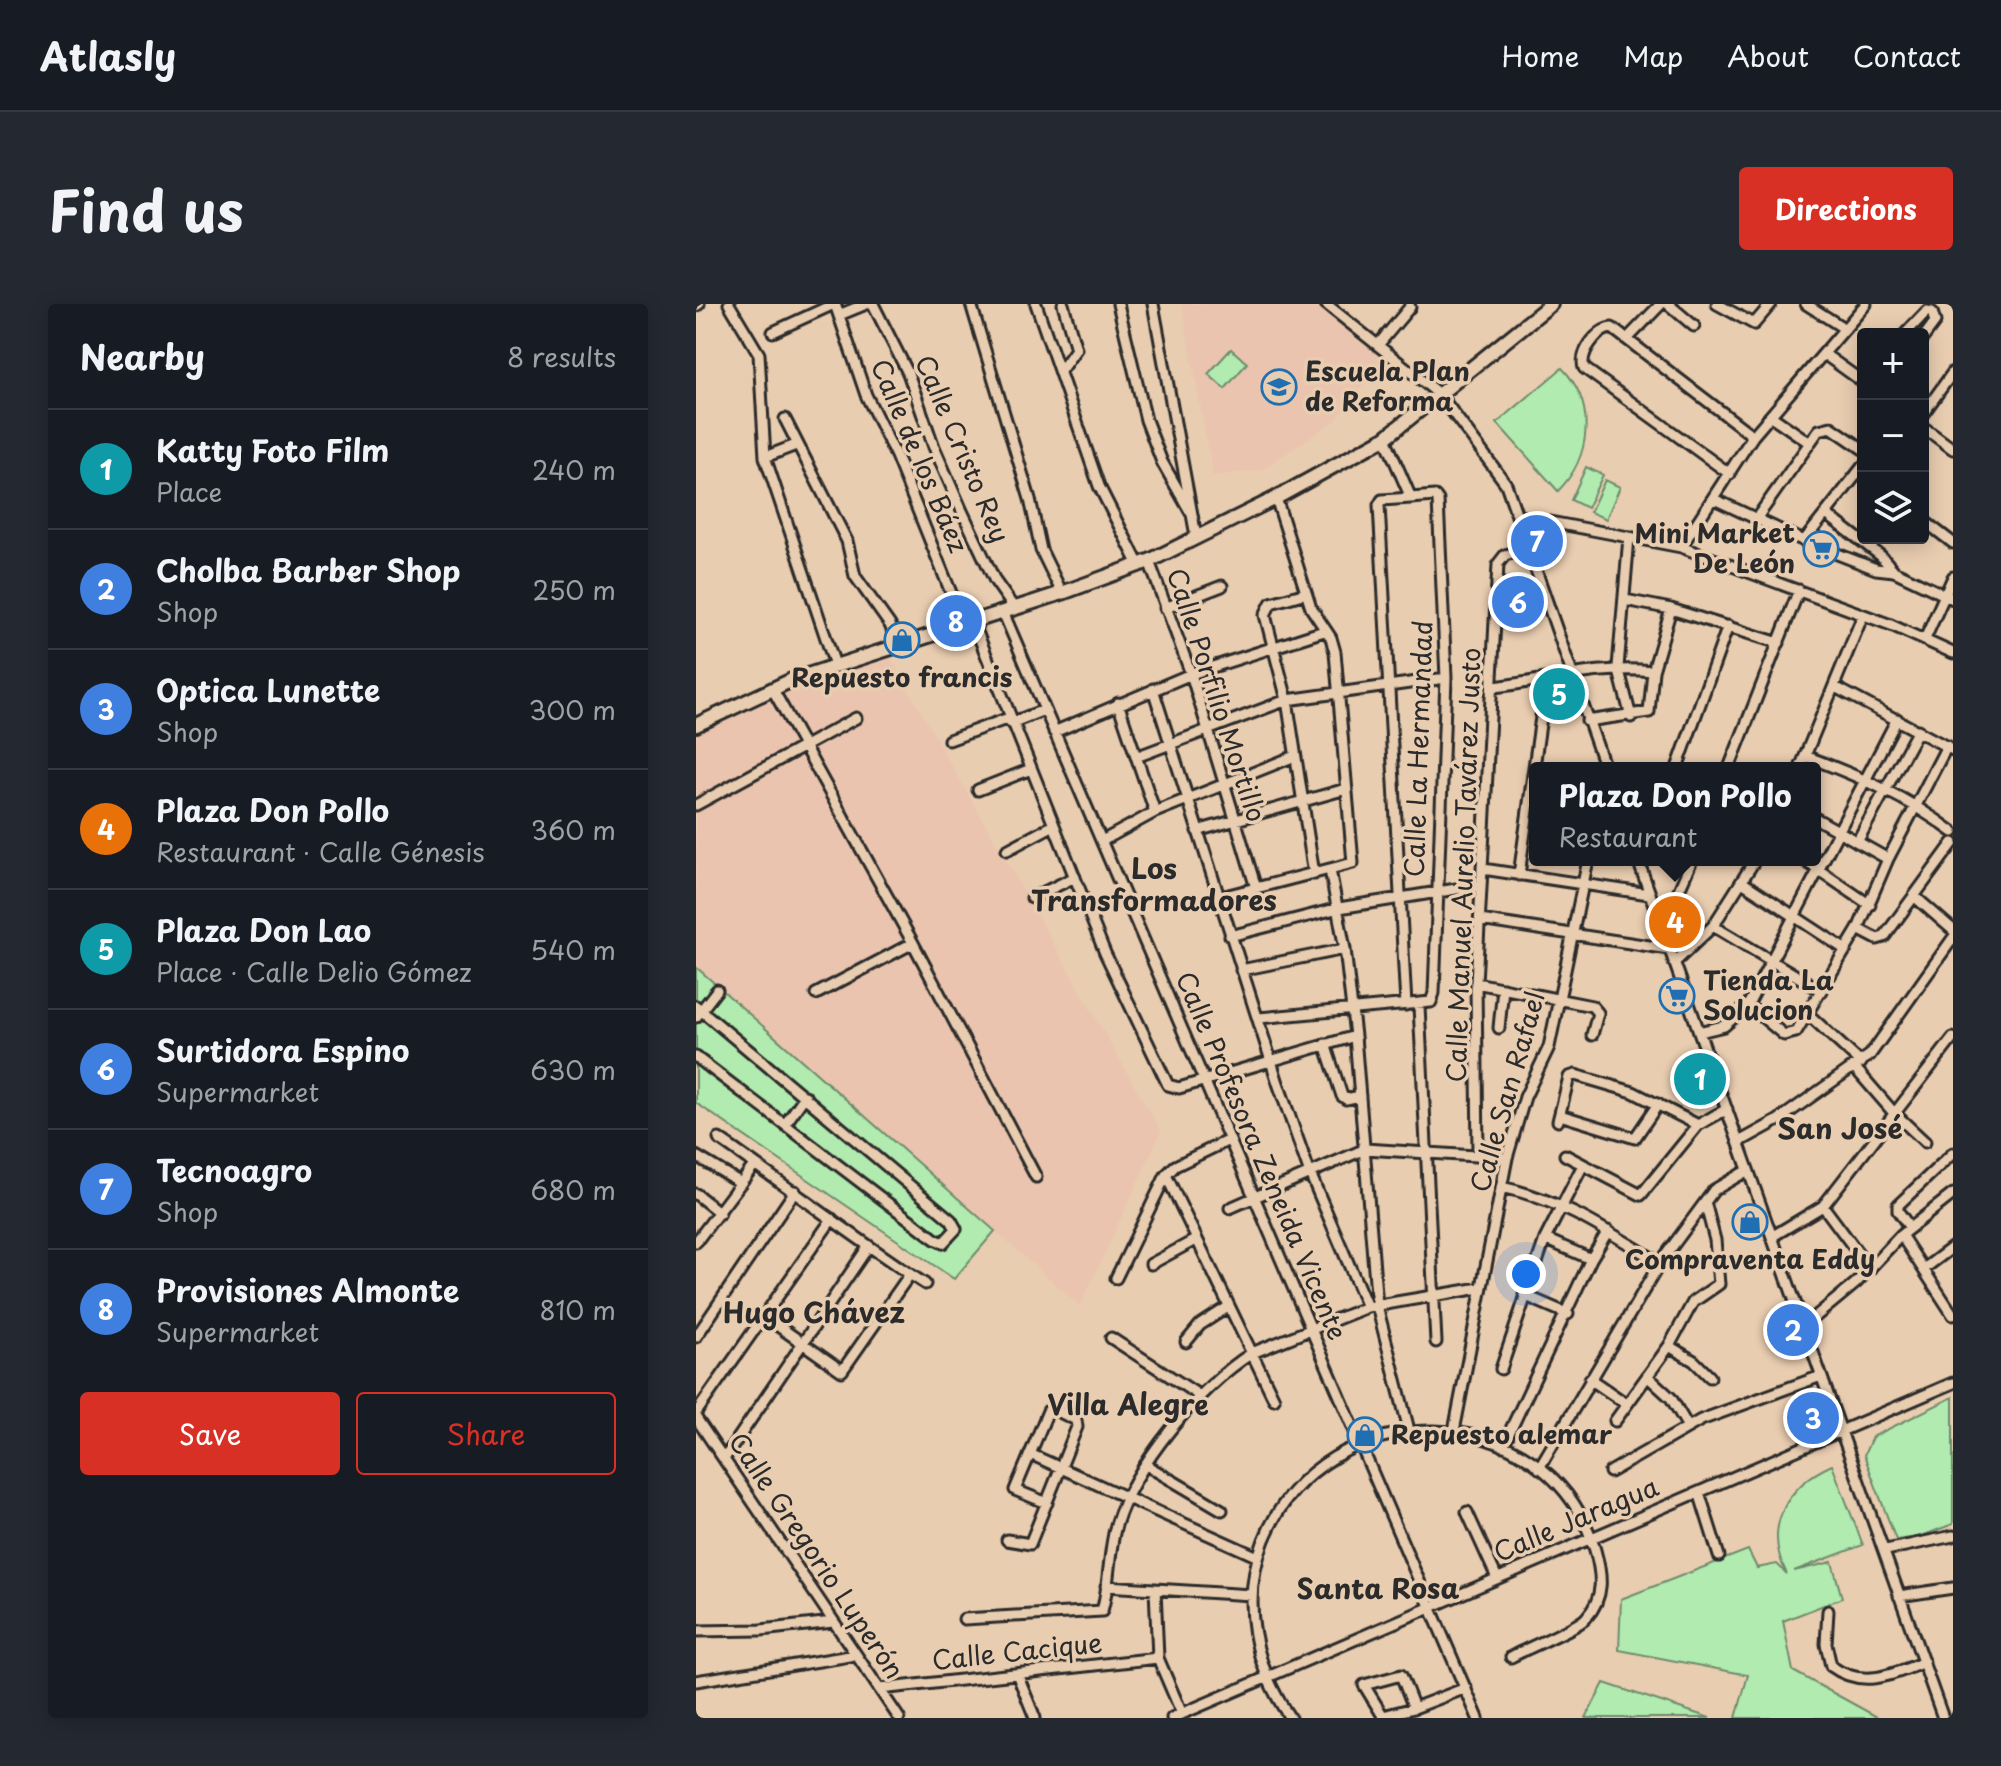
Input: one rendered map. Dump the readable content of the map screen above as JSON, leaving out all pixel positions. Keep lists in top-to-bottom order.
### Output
{
  "streets": {
    "street": [
      "Calle Cristo Rey",
      "Calle de los Báez",
      "Calle Porfilio Mortillo",
      "Calle La Hermandad",
      "Calle Manuel Aurelio Tavárez Justo",
      "Calle San Rafael",
      "Calle Profesora Zeneida Vicente",
      "Calle Jaragua",
      "Calle Gregorio Luperón",
      "Calle Cacique"
    ]
  },
  "crossings": [
    ["Calle Cristo Rey", "Calle Profesora Zeneida Vicente"],
    ["Calle de los Báez", "Calle Profesora Zeneida Vicente"],
    ["Calle Profesora Zeneida Vicente", "Calle Jaragua"],
    ["Calle Gregorio Luperón", "Calle Cacique"]
  ],
  "districts": [
    "Los Transformadores",
    "San José",
    "Hugo Chávez",
    "Villa Alegre",
    "Santa Rosa"
  ],
  "places": {
    "school or university": ["Escuela Plan de Reforma"],
    "supermarket": ["Mini Market De León", "Tienda La Solucion"],
    "shop": ["Repuesto francis", "Compraventa Eddy", "Repuesto alemar"]
  },
  "page": {
    "header": "Atlasly",
    "nav": [
      "Home",
      "Map",
      "About",
      "Contact"
    ],
    "title": "Find us",
    "buttons": [
      "Directions",
      ["Save", "Share"]
    ],
    "heading": ["Nearby", "8 results"],
    "map_buttons": ["+", "−"],
    "list": [
      {
        "mark": "1",
        "name": "Katty Foto Film",
        "note": "Place",
        "value": "240 m"
      },
      {
        "mark": "2",
        "name": "Cholba Barber Shop",
        "note": "Shop",
        "value": "250 m"
      },
      {
        "mark": "3",
        "name": "Optica Lunette",
        "note": "Shop",
        "value": "300 m"
      },
      {
        "mark": "4",
        "name": "Plaza Don Pollo",
        "note": "Restaurant · Calle Génesis",
        "value": "360 m"
      },
      {
        "mark": "5",
        "name": "Plaza Don Lao",
        "note": "Place · Calle Delio Gómez",
        "value": "540 m"
      },
      {
        "mark": "6",
        "name": "Surtidora Espino",
        "note": "Supermarket",
        "value": "630 m"
      },
      {
        "mark": "7",
        "name": "Tecnoagro",
        "note": "Shop",
        "value": "680 m"
      },
      {
        "mark": "8",
        "name": "Provisiones Almonte",
        "note": "Supermarket",
        "value": "810 m"
      }
    ],
    "pins": [
      "7",
      "6",
      "8",
      "5",
      "4",
      "1",
      "2",
      "3"
    ],
    "popup": ["Plaza Don Pollo", "Restaurant"]
  }
}
